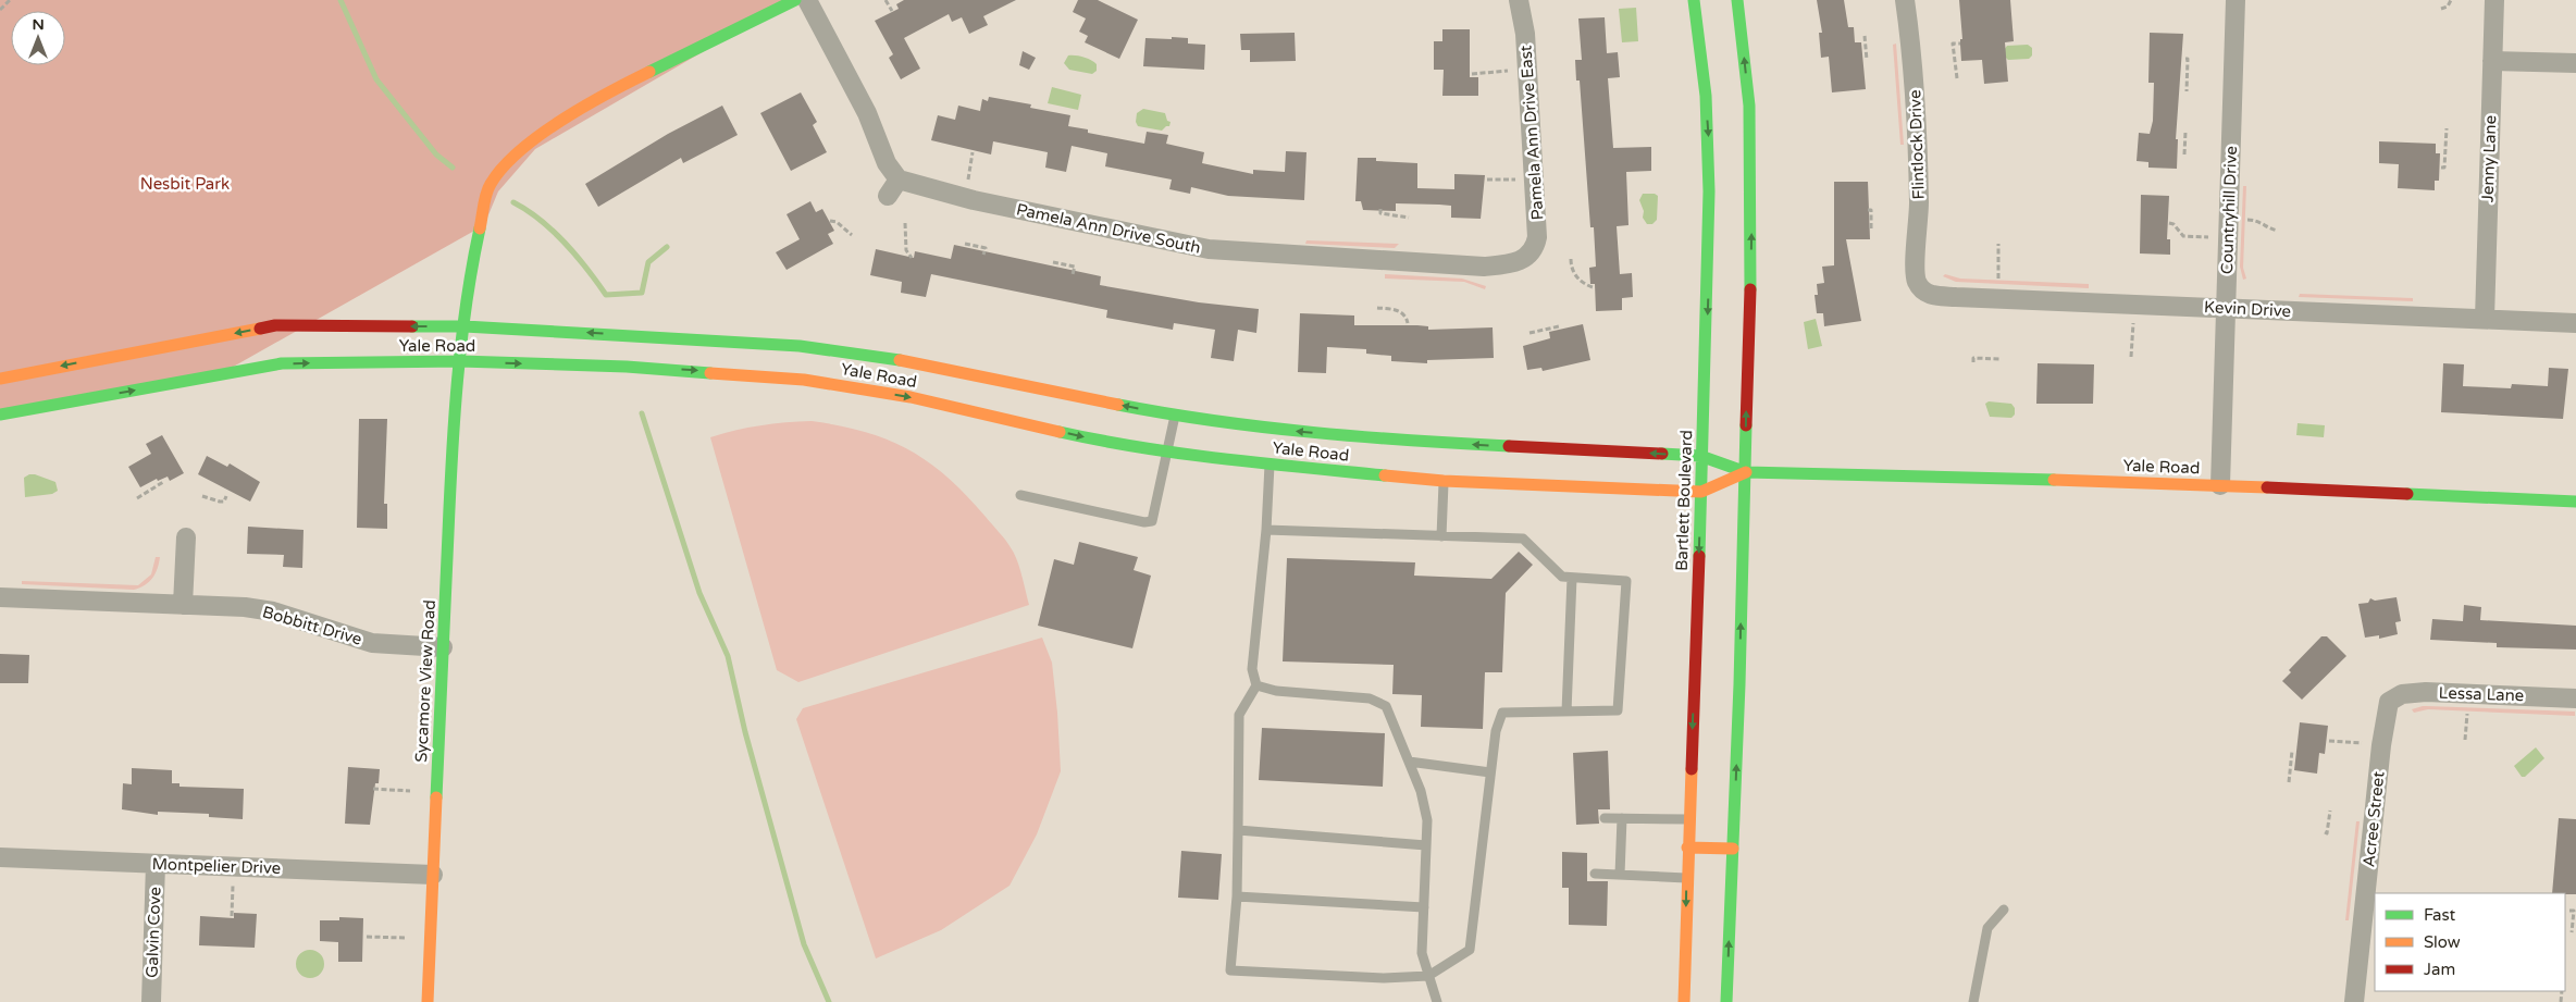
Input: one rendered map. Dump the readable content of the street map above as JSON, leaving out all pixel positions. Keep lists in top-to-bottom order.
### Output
{
  "streets": {
    "main road": ["Yale Road", "Bartlett Boulevard", "Sycamore View Road"],
    "street": [
      "Pamela Ann Drive East",
      "Flintlock Drive",
      "Jenny Lane",
      "Countryhill Drive",
      "Pamela Ann Drive South",
      "Kevin Drive",
      "Bobbitt Drive",
      "Lessa Lane",
      "Acree Street",
      "Montpelier Drive",
      "Galvin Cove"
    ]
  },
  "crossings": [
    ["Pamela Ann Drive East", "Pamela Ann Drive South"],
    ["Flintlock Drive", "Kevin Drive"],
    ["Jenny Lane", "Kevin Drive"],
    ["Countryhill Drive", "Kevin Drive"],
    ["Countryhill Drive", "Yale Road"],
    ["Yale Road", "Bartlett Boulevard"],
    ["Yale Road", "Sycamore View Road"],
    ["Bobbitt Drive", "Sycamore View Road"],
    ["Sycamore View Road", "Montpelier Drive"],
    ["Lessa Lane", "Acree Street"],
    ["Montpelier Drive", "Galvin Cove"]
  ],
  "parks": ["Nesbit Park"],
  "legend": ["Fast", "Slow", "Jam"],
  "north": "top"
}
